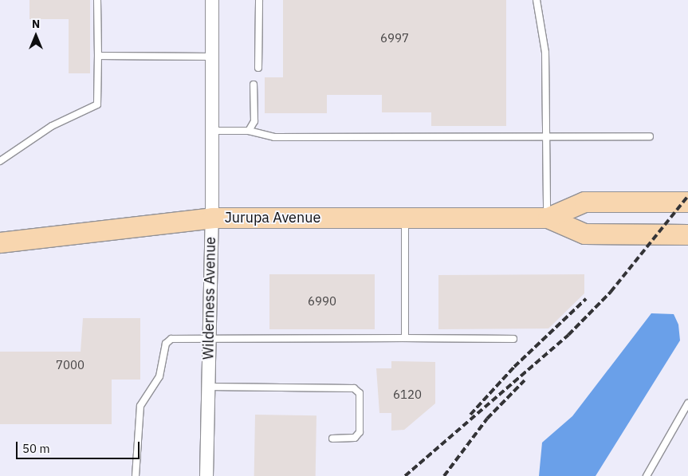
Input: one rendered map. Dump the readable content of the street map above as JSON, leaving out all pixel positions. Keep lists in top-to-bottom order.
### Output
{
  "streets": {
    "main road": ["Jurupa Avenue"],
    "street": ["Wilderness Avenue"]
  },
  "crossings": [
    ["Jurupa Avenue", "Wilderness Avenue"]
  ],
  "house_numbers": [
    "6997",
    "6990",
    "7000",
    "6120"
  ],
  "scale_bar": "50 m",
  "north": "top"
}
